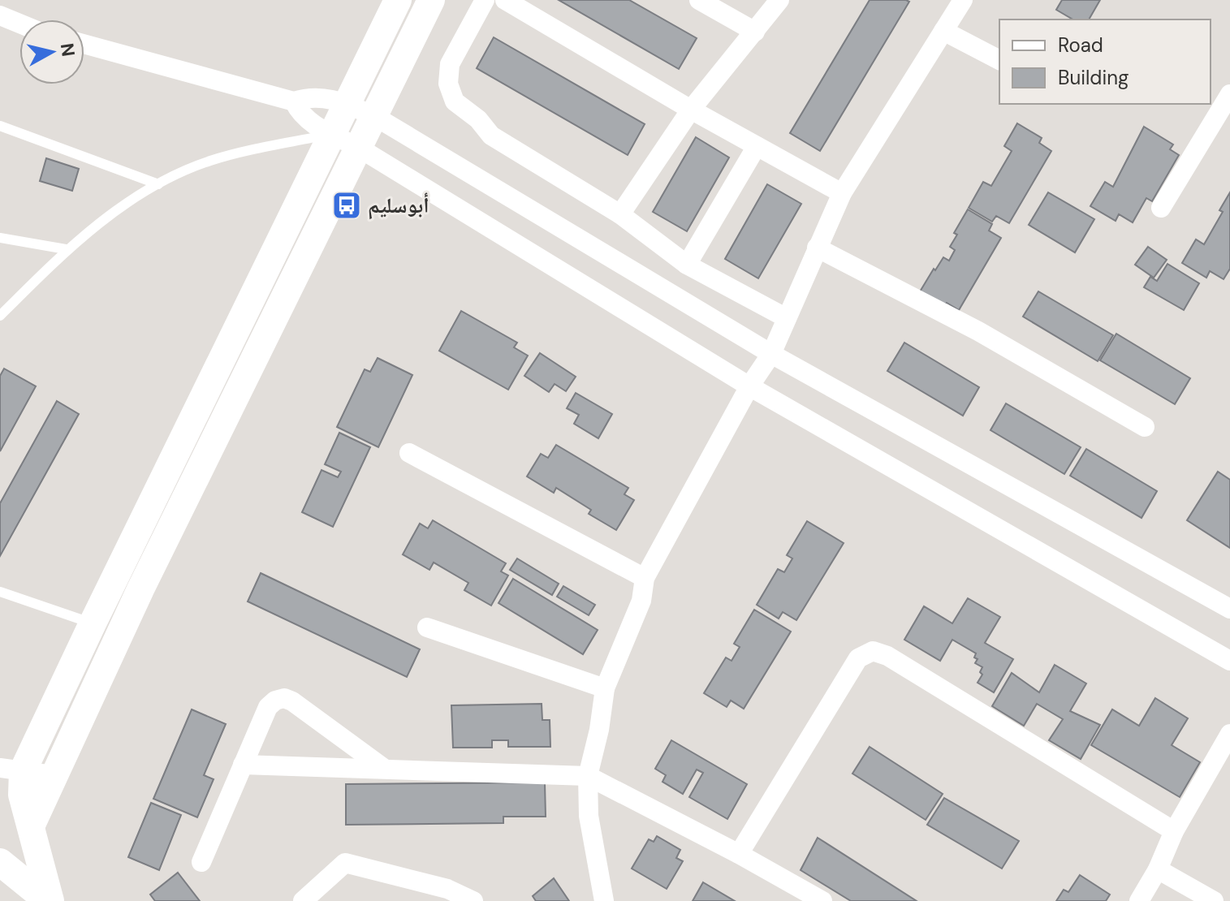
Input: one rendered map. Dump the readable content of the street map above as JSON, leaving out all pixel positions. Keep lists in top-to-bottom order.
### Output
{
  "places": {
    "bus stop": ["أبوسليم"]
  },
  "legend": ["Road", "Building"],
  "north": "right"
}
